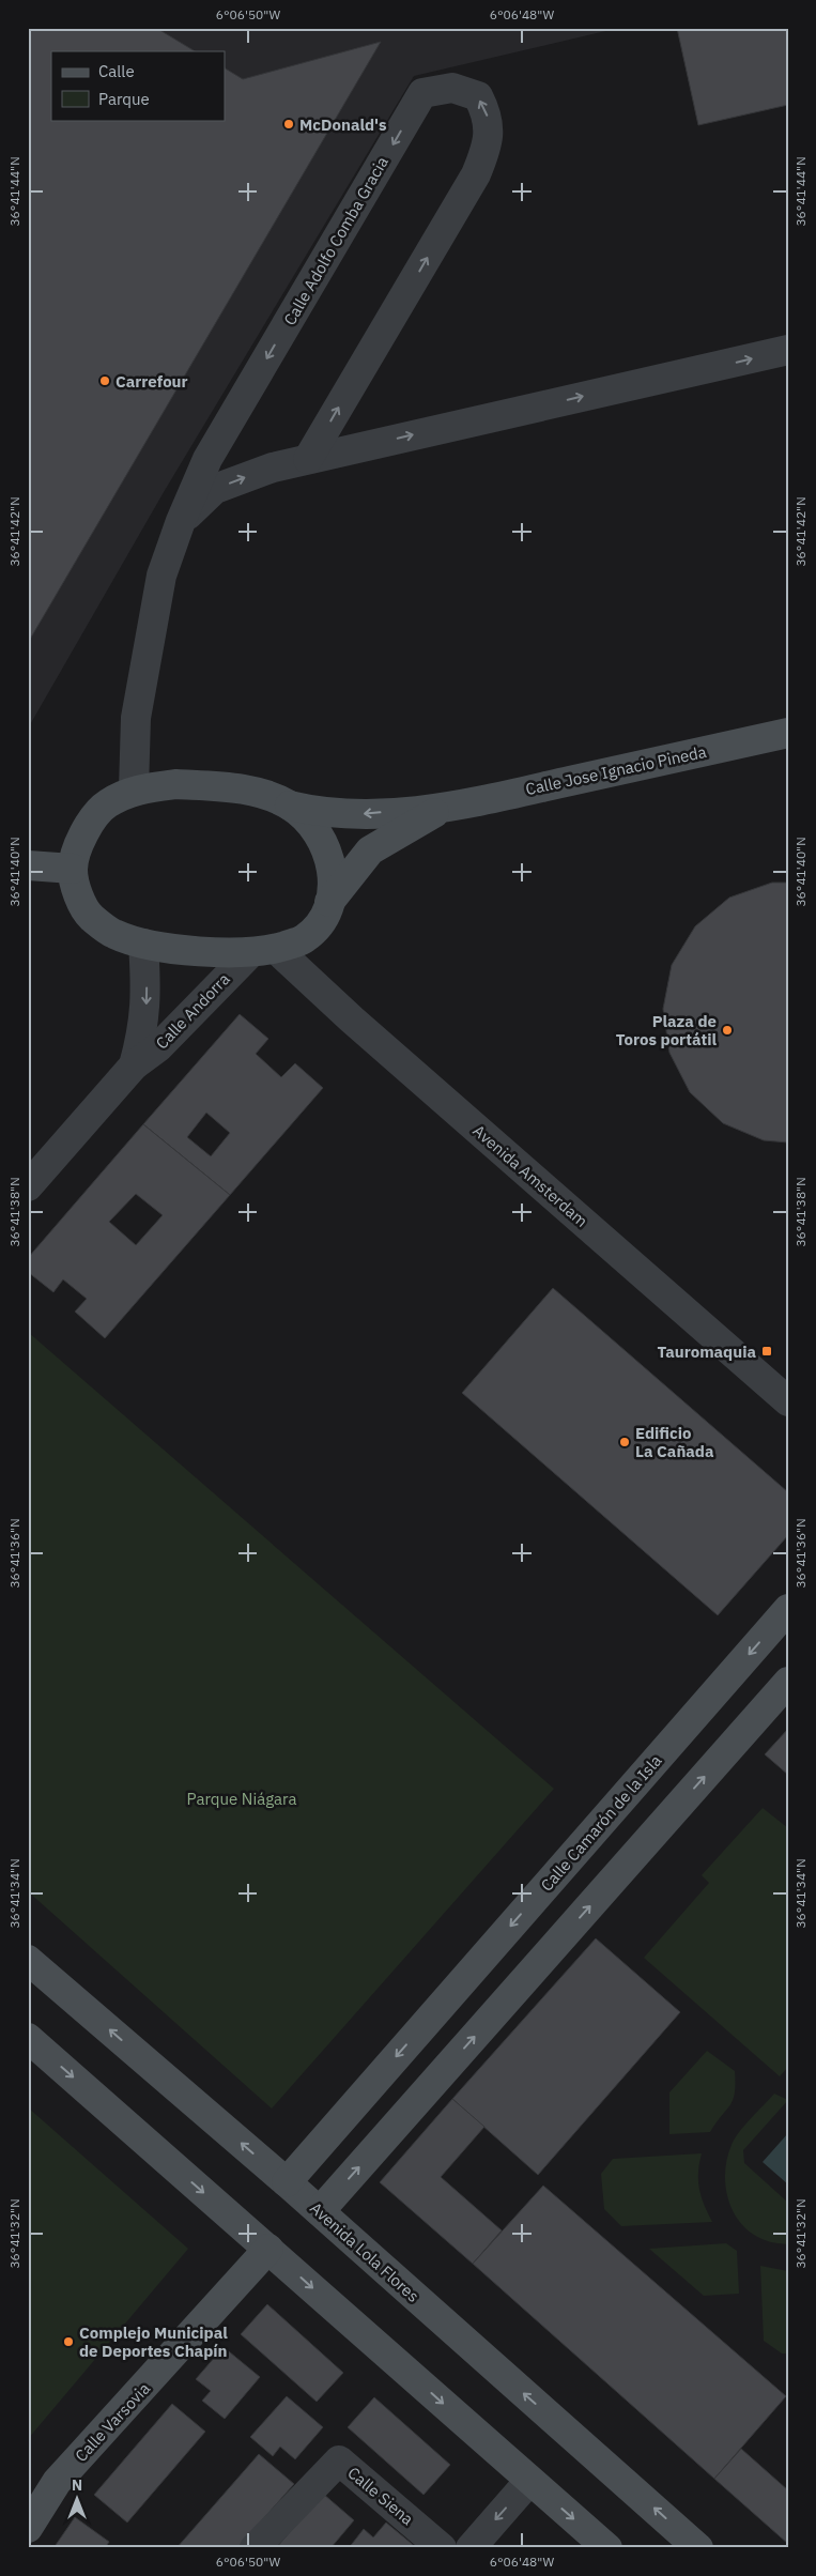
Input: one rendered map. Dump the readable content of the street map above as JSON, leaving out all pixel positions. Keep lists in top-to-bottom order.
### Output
{
  "streets": {
    "street": [
      "Calle Adolfo Comba Gracia",
      "Calle Jose Ignacio Pineda",
      "Calle Andorra",
      "Avenida Amsterdam",
      "Calle Camarón de la Isla",
      "Avenida Lola Flores",
      "Calle Varsovia",
      "Calle Siena"
    ]
  },
  "crossings": [
    ["Calle Andorra", "Avenida Amsterdam"],
    ["Calle Camarón de la Isla", "Avenida Lola Flores"]
  ],
  "parks": ["Parque Niágara"],
  "places": {
    "other": [
      "McDonald's",
      "Carrefour",
      "Plaza de Toros portátil",
      "Edificio La Cañada",
      "Complejo Municipal de Deportes Chapín"
    ],
    "transit": ["Tauromaquia"]
  },
  "legend": ["Calle", "Parque"],
  "north": "top",
  "coordinates": [
    "6°06'50\"W",
    "6°06'48\"W",
    "36°41'44\"N",
    "36°41'42\"N",
    "36°41'40\"N",
    "36°41'38\"N",
    "36°41'36\"N",
    "36°41'34\"N",
    "36°41'32\"N"
  ]
}
